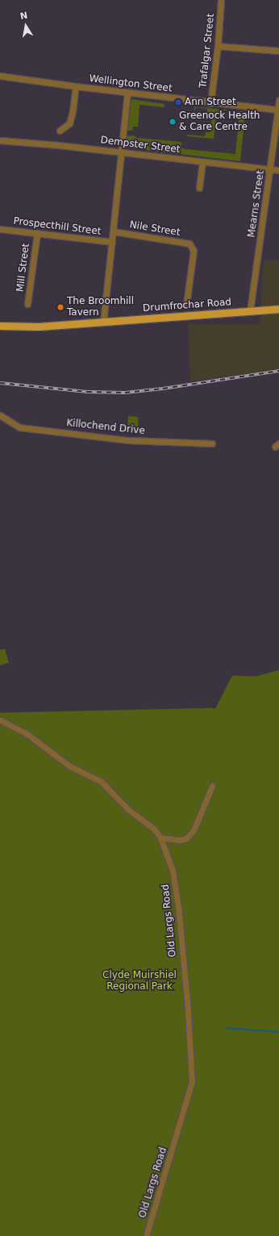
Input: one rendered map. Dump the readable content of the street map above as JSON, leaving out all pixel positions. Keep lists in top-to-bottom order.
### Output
{
  "streets": {
    "main road": ["Drumfrochar Road"],
    "street": [
      "Trafalgar Street",
      "Wellington Street",
      "Dempster Street",
      "Mearns Street",
      "Prospecthill Street",
      "Nile Street",
      "Mill Street",
      "Killochend Drive",
      "Old Largs Road"
    ]
  },
  "crossings": [
    ["Trafalgar Street", "Wellington Street"],
    ["Wellington Street", "Mearns Street"],
    ["Dempster Street", "Mearns Street"],
    ["Mearns Street", "Drumfrochar Road"],
    ["Prospecthill Street", "Mill Street"]
  ],
  "parks": ["Clyde Muirshiel Regional Park"],
  "places": ["Ann Street", "Greenock Health & Care Centre", "The Broomhill Tavern"],
  "north": "top"
}
